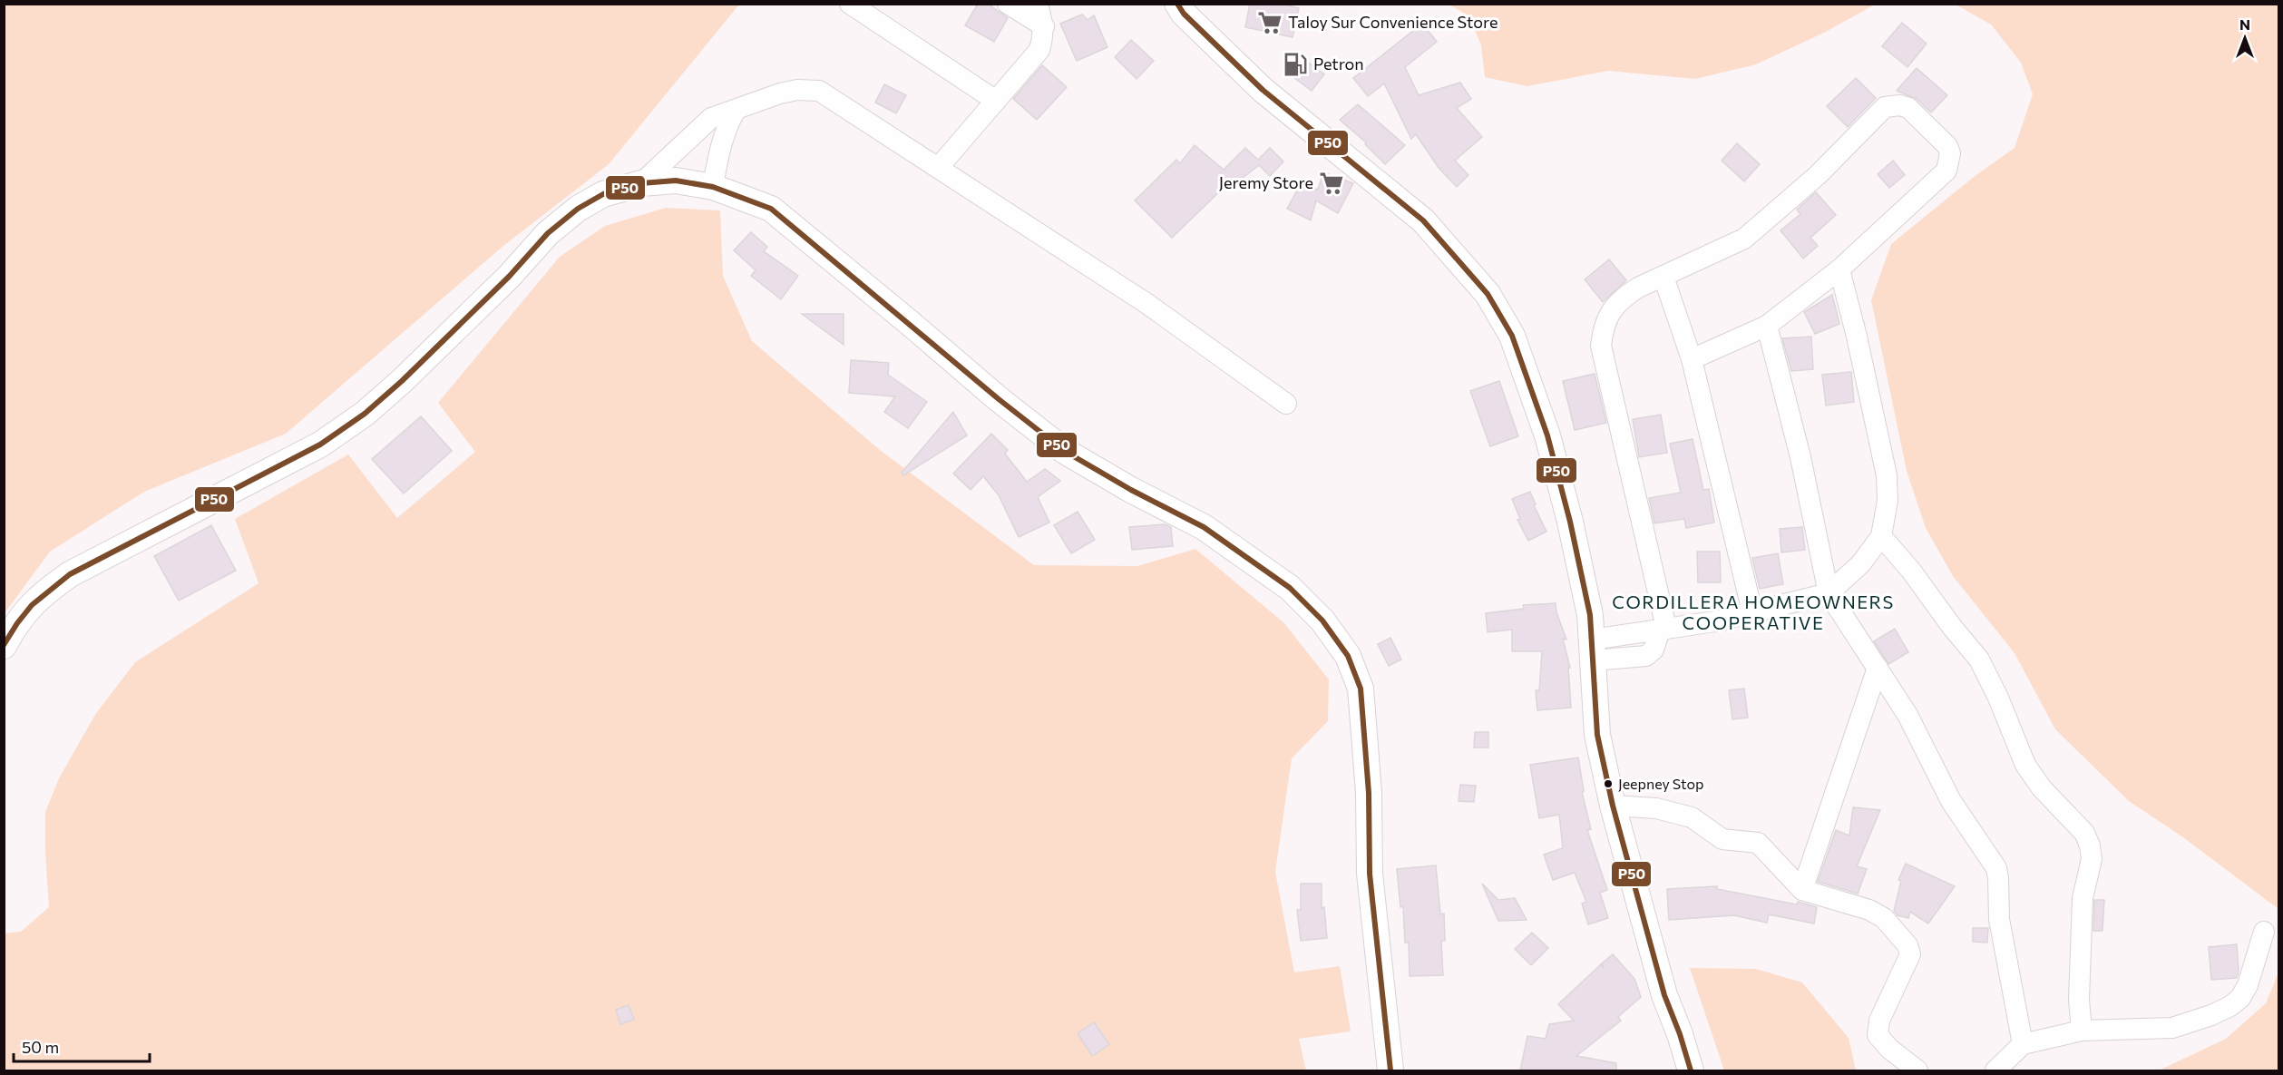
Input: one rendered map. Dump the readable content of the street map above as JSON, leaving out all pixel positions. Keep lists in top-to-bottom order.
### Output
{
  "districts": ["CORDILLERA HOMEOWNERS COOPERATIVE"],
  "places": {
    "supermarket": ["Taloy Sur Convenience Store", "Jeremy Store"],
    "fuel station": ["Petron"],
    "other": ["Jeepney Stop"]
  },
  "lines": ["transit line P50"],
  "scale_bar": "50 m",
  "north": "top"
}
